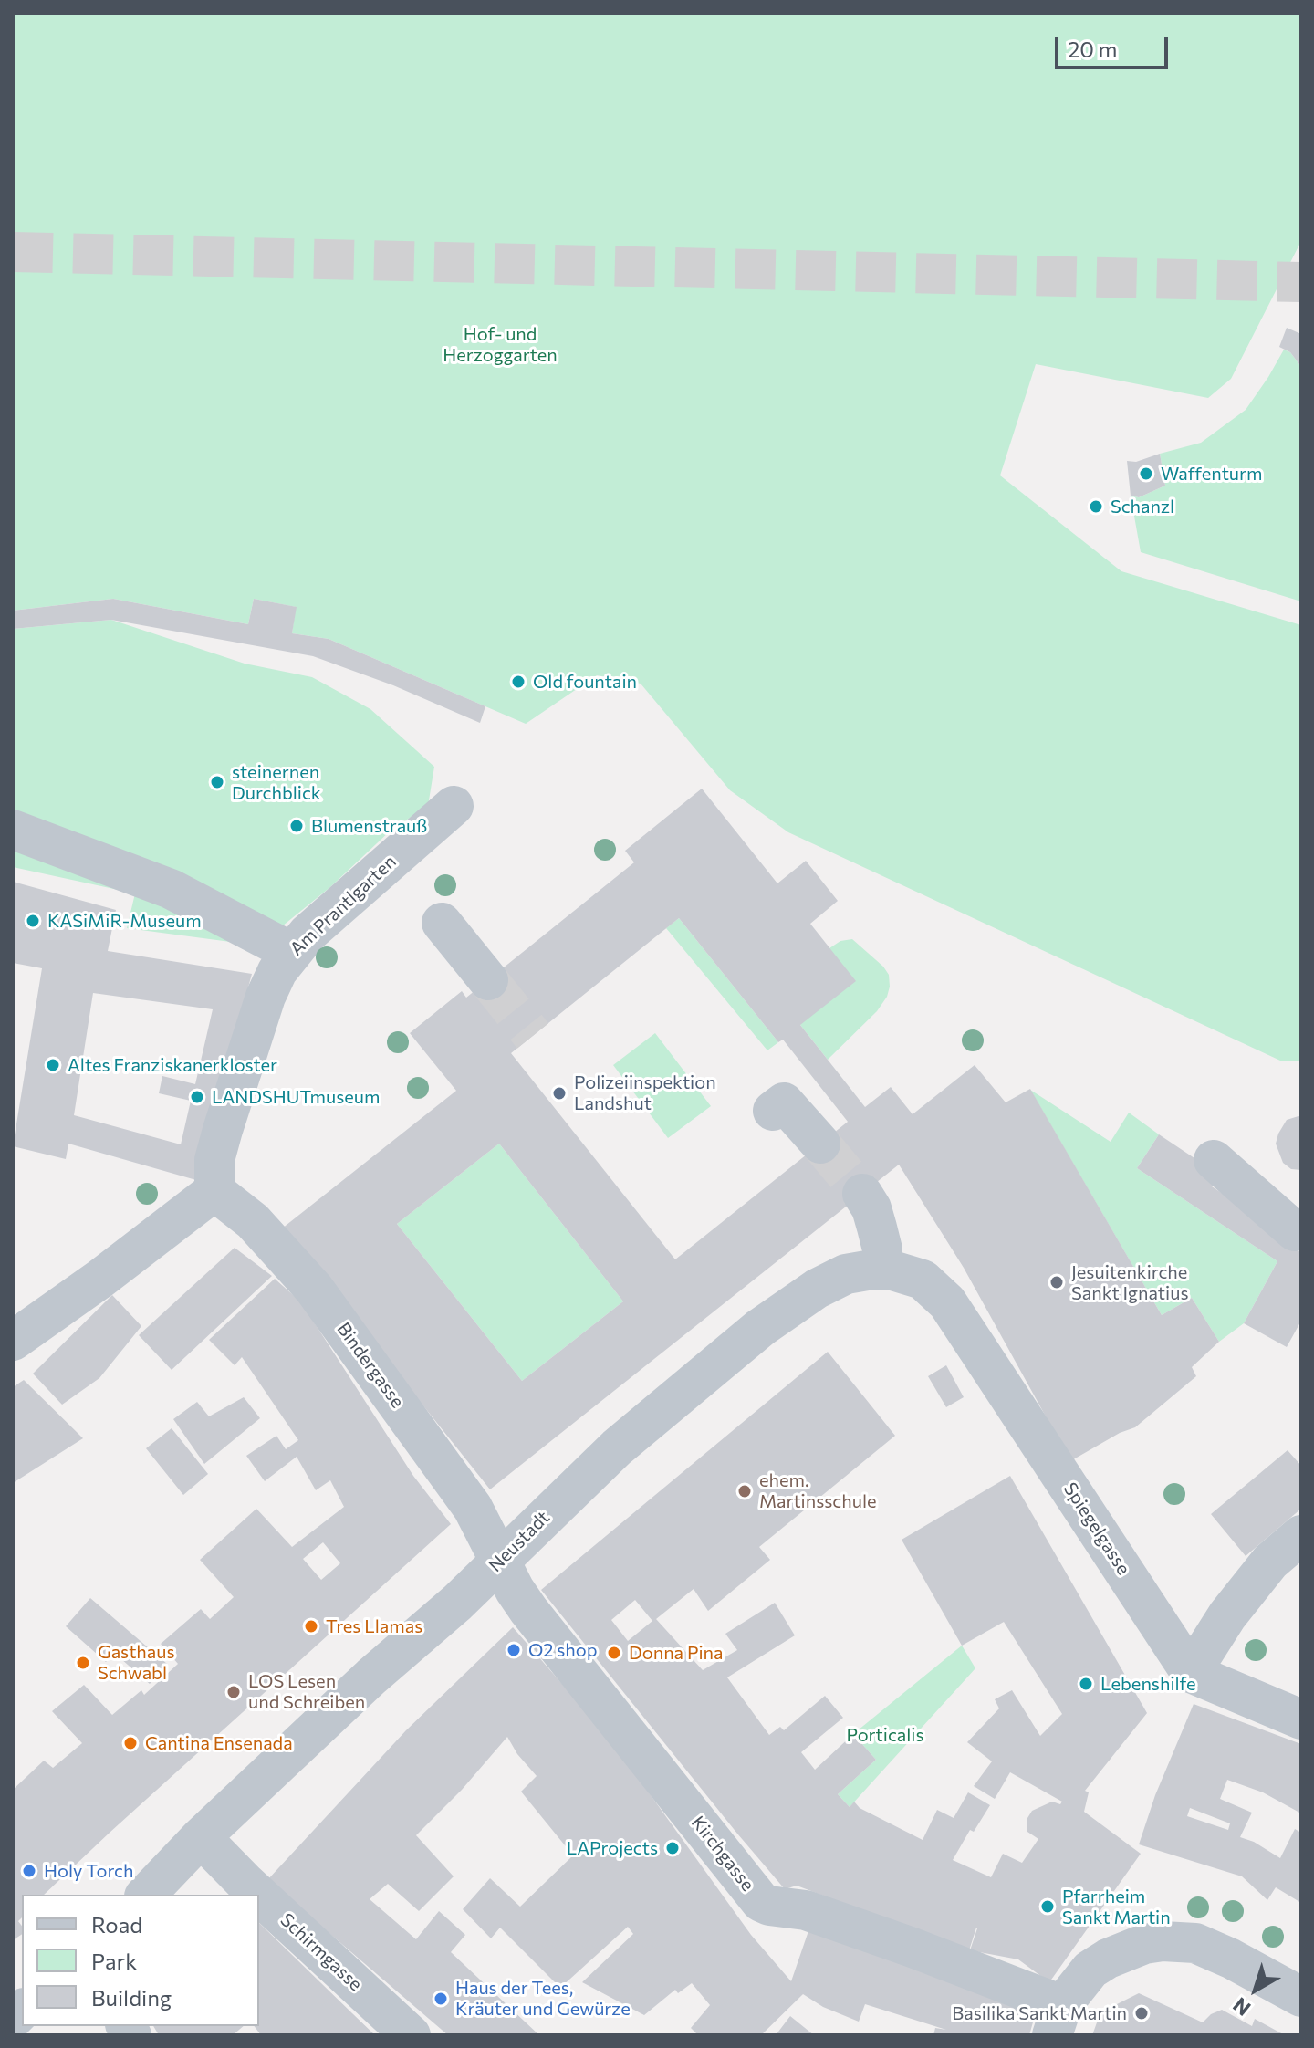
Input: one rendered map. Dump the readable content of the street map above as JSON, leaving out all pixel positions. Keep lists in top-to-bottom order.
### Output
{
  "streets": {
    "street": [
      "Am Prantlgarten",
      "Bindergasse",
      "Spiegelgasse",
      "Neustadt",
      "Kirchgasse",
      "Schirmgasse"
    ]
  },
  "crossings": [
    ["Am Prantlgarten", "Bindergasse"],
    ["Bindergasse", "Neustadt"],
    ["Bindergasse", "Kirchgasse"],
    ["Spiegelgasse", "Neustadt"],
    ["Neustadt", "Kirchgasse"],
    ["Neustadt", "Schirmgasse"]
  ],
  "parks": ["Hof- und Herzoggarten", "Porticalis"],
  "places": [
    "Waffenturm",
    "Schanzl",
    "Old fountain",
    "steinernen Durchblick",
    "Blumenstrauß",
    "KASiMiR-Museum",
    "Altes Franziskanerkloster",
    "Polizeiinspektion Landshut",
    "LANDSHUTmuseum",
    "Jesuitenkirche Sankt Ignatius",
    "ehem. Martinsschule",
    "Tres Llamas",
    "O2 shop",
    "Donna Pina",
    "Gasthaus Schwabl",
    "Lebenshilfe",
    "LOS Lesen und Schreiben",
    "Cantina Ensenada",
    "LAProjects",
    "Holy Torch",
    "Pfarrheim Sankt Martin",
    "Haus der Tees, Kräuter und Gewürze",
    "Basilika Sankt Martin"
  ],
  "legend": ["Road", "Park", "Building"],
  "scale_bar": "20 m",
  "north": "bottom left"
}
